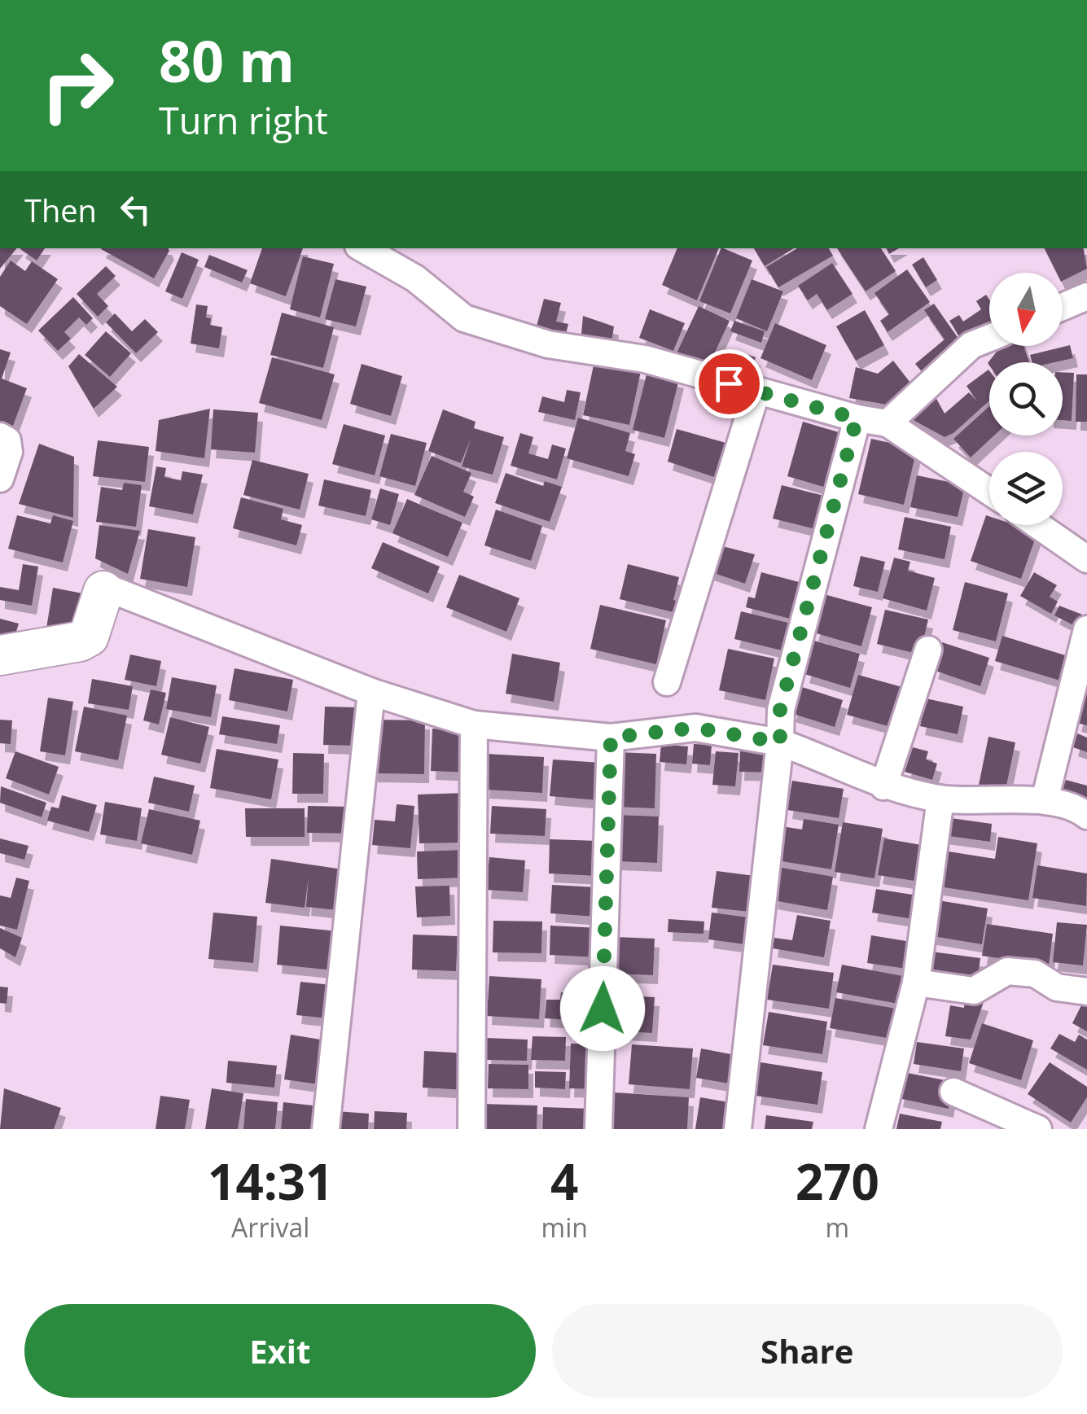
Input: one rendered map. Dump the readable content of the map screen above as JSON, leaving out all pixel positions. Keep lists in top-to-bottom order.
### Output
{
  "north": "bottom",
  "page": {
    "turn": ["80 m", "Turn right"],
    "then": "Then",
    "eta": [
      "14:31",
      "Arrival",
      "4",
      "min",
      "270",
      "m"
    ],
    "buttons": ["Exit", "Share"]
  }
}
